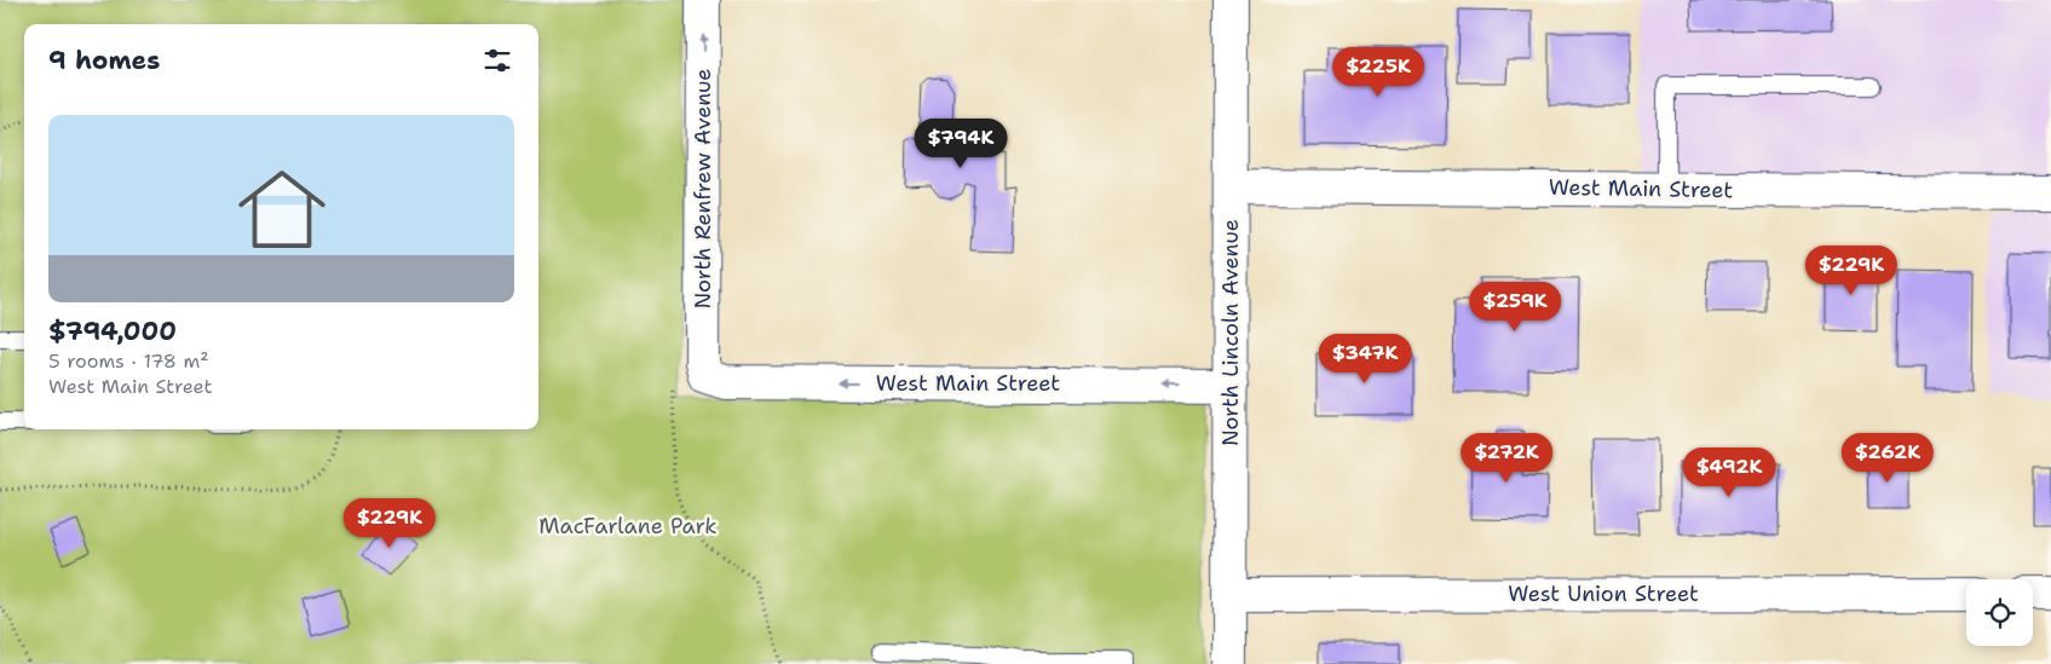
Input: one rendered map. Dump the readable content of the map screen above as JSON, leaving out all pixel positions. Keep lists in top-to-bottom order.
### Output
{
  "streets": {
    "street": [
      "North Renfrew Avenue",
      "West Main Street",
      "North Lincoln Avenue",
      "West Union Street"
    ]
  },
  "crossings": [
    ["North Renfrew Avenue", "West Main Street"],
    ["West Main Street", "North Lincoln Avenue"],
    ["North Lincoln Avenue", "West Union Street"]
  ],
  "one_way": ["North Renfrew Avenue", "West Main Street"],
  "parks": ["MacFarlane Park"],
  "page": {
    "heading": "9 homes",
    "price": [
      "$225K",
      "$794K",
      "$229K",
      "$259K",
      "$347K",
      "$272K",
      "$262K",
      "$492K",
      "$229K"
    ],
    "list": [
      {
        "name": "$794,000",
        "note": "5 rooms · 178 m² · West Main Street"
      }
    ]
  }
}
